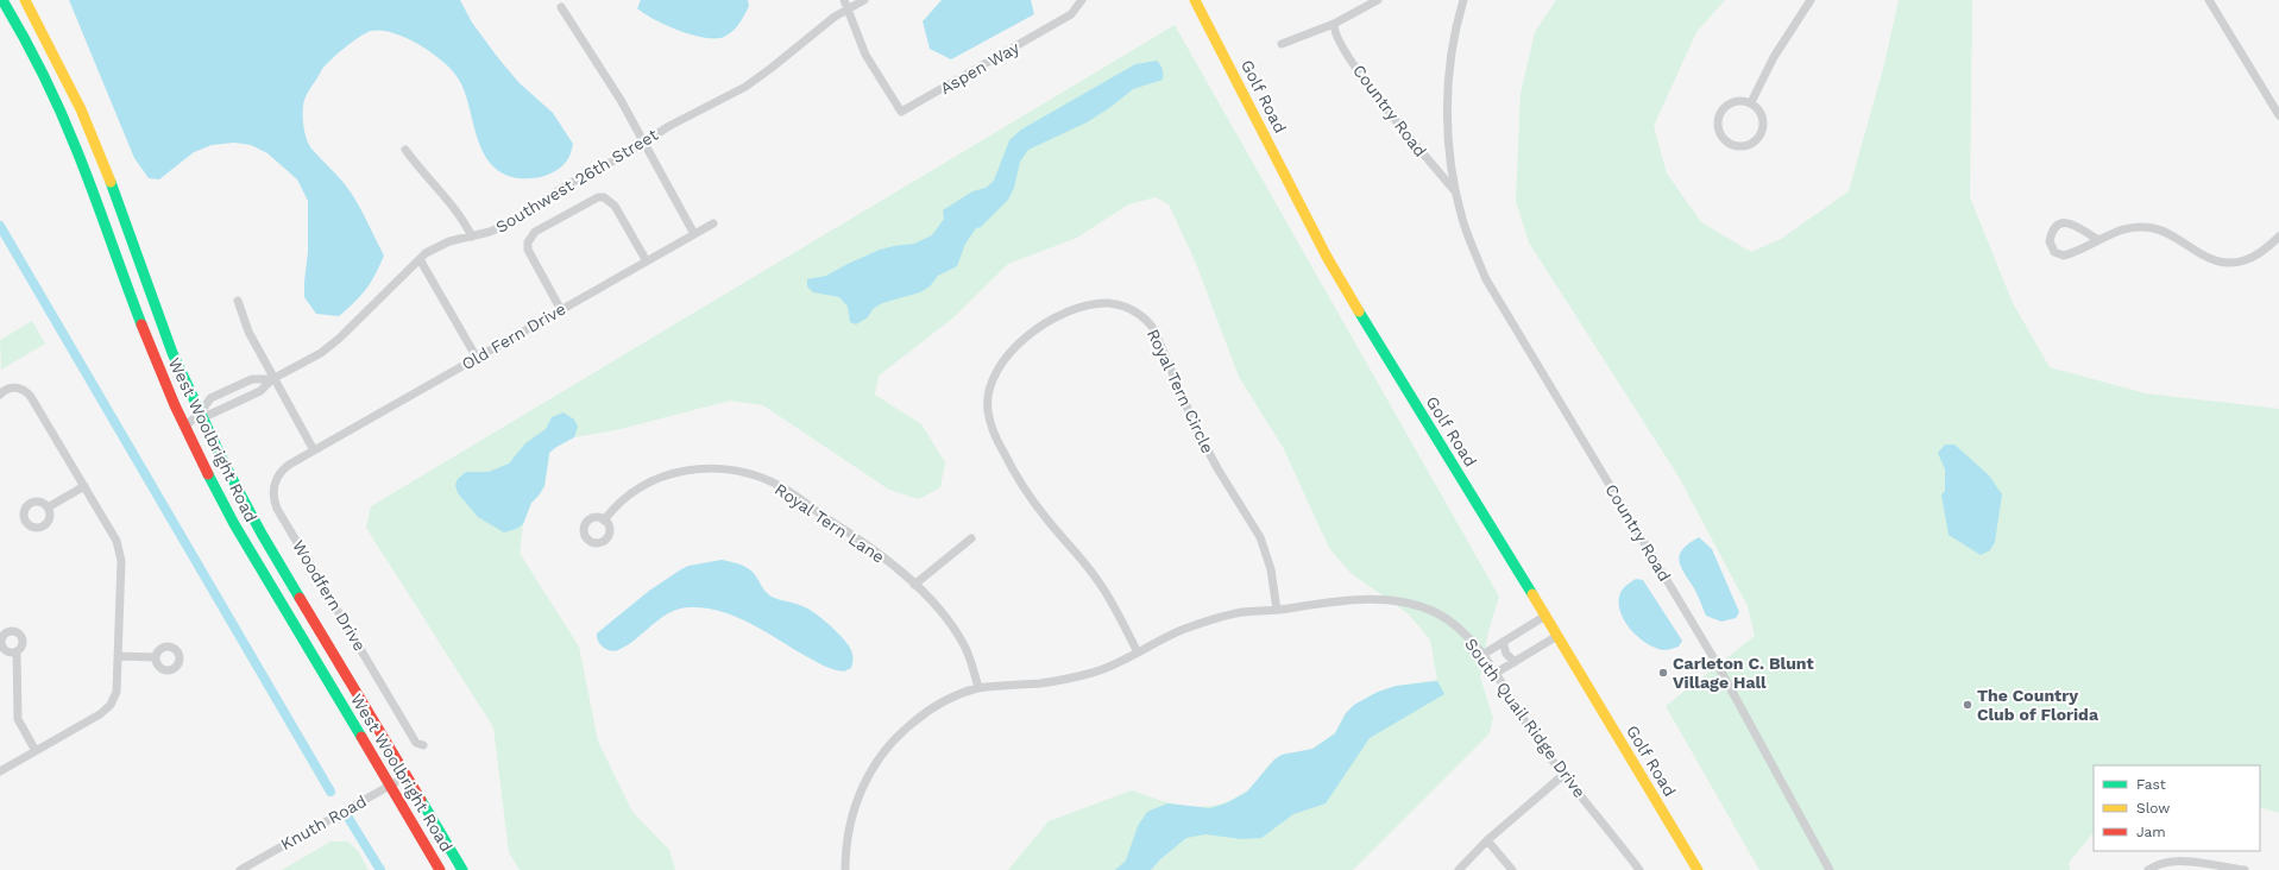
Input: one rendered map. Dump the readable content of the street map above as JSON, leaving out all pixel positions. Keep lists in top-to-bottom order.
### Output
{
  "streets": {
    "main road": ["Golf Road", "West Woolbright Road"],
    "street": [
      "Aspen Way",
      "Country Road",
      "Southwest 26th Street",
      "Old Fern Drive",
      "Royal Tern Circle",
      "Royal Tern Lane",
      "Woodfern Drive",
      "South Quail Ridge Drive",
      "Knuth Road"
    ]
  },
  "crossings": [
    ["Aspen Way", "Southwest 26th Street"],
    ["Southwest 26th Street", "West Woolbright Road"],
    ["Old Fern Drive", "Woodfern Drive"],
    ["Royal Tern Circle", "South Quail Ridge Drive"],
    ["West Woolbright Road", "Knuth Road"],
    ["Royal Tern Lane", "South Quail Ridge Drive"]
  ],
  "places": ["Carleton C. Blunt Village Hall", "The Country Club of Florida"],
  "legend": ["Fast", "Slow", "Jam"]
}
